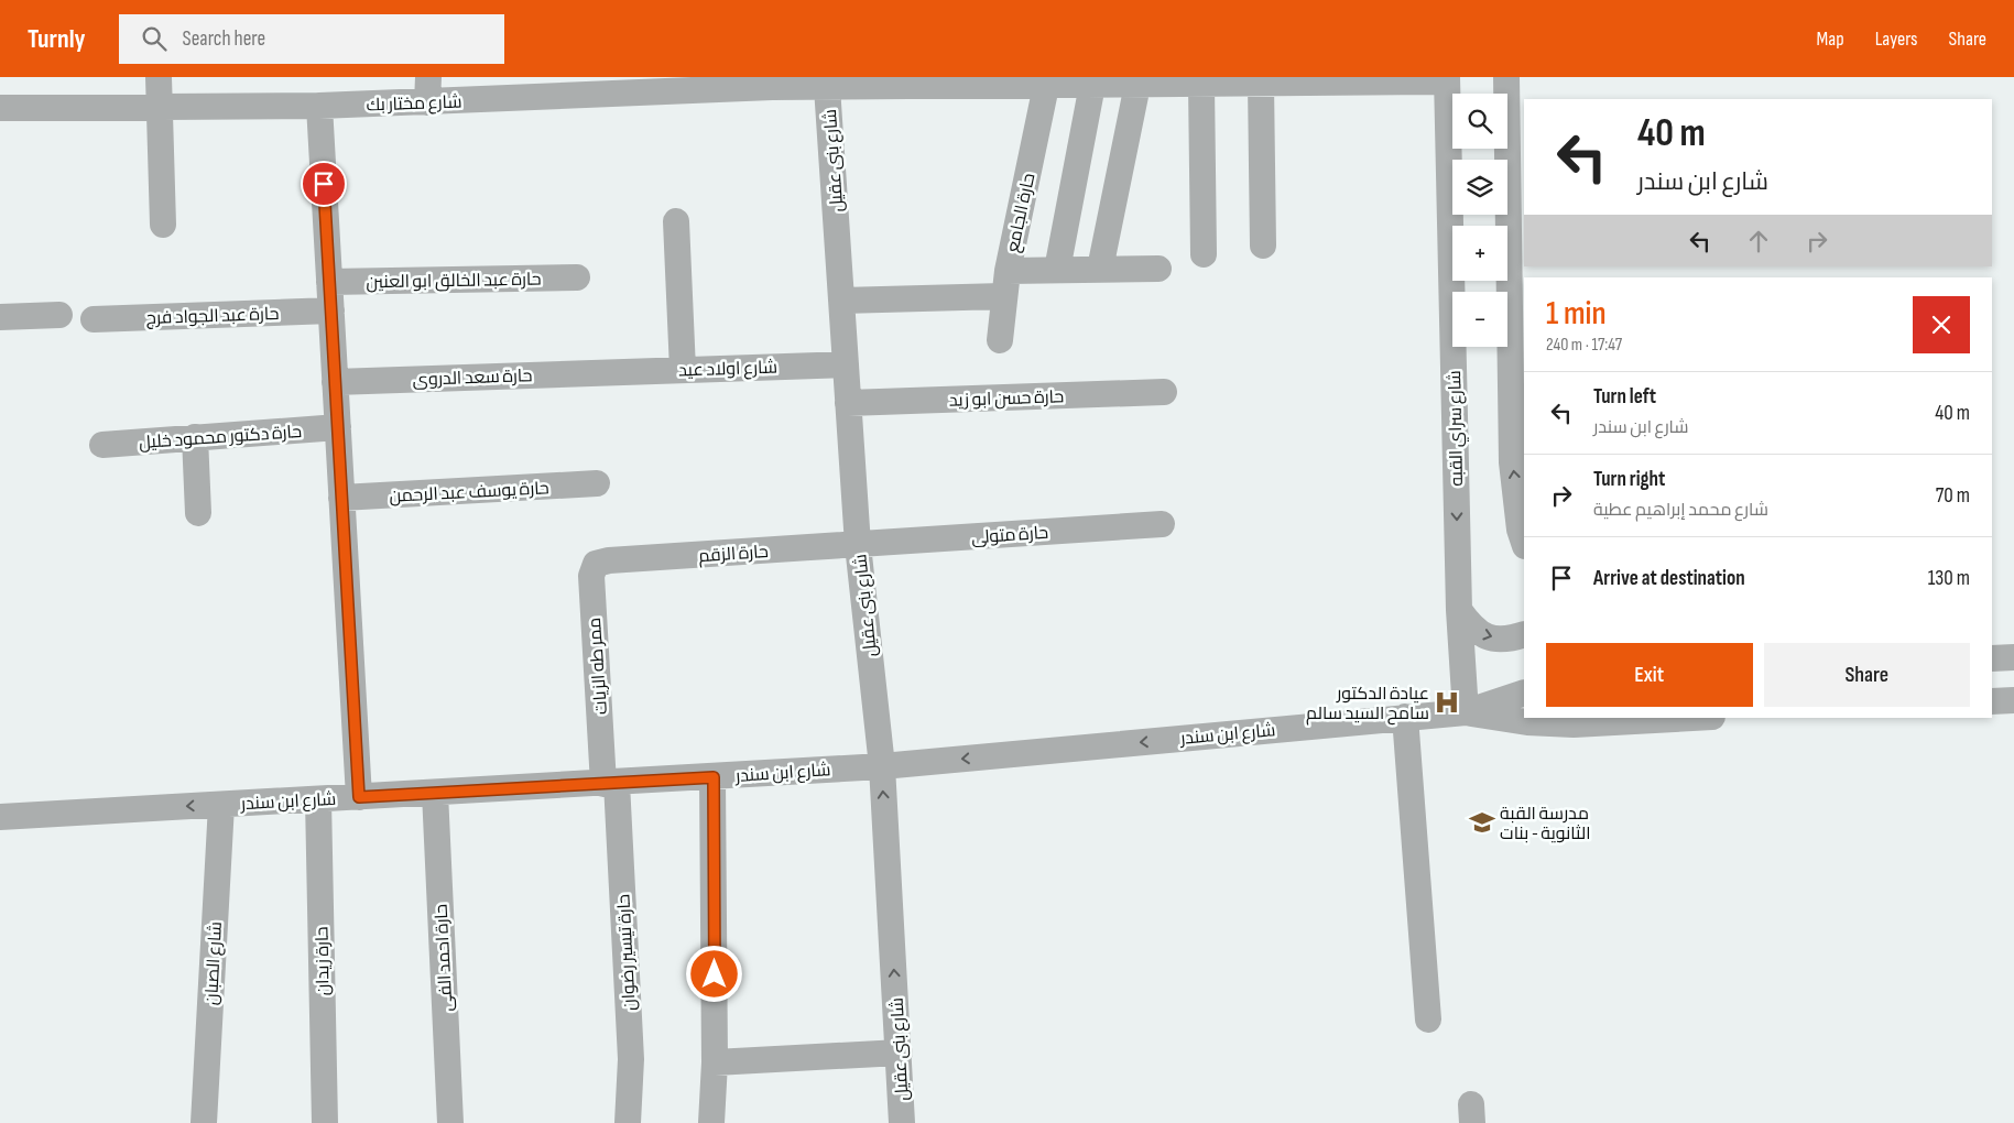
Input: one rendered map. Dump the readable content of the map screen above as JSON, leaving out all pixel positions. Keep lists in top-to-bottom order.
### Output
{
  "streets": {
    "street": [
      "شارع مختار بك",
      "شارع بنى عقيل",
      "حارة الجامع",
      "حارة عبد الخالق ابو العنين",
      "حارة عبد الجواد فرج",
      "شارع اولاد عيد",
      "حارة سعد الدروى",
      "حارة حسن ابو زيد",
      "شارع سراي القبه",
      "حارة دكتور محمود خليل",
      "حارة يوسف عبد الرحمن",
      "حارة متولى",
      "حارة الزقم",
      "ممر طه الزيات",
      "شارع ابن سندر",
      "حارة تيسير رضوان",
      "حارة احمد الفى",
      "حارة زيدان",
      "شارع الصبان"
    ]
  },
  "crossings": [
    ["شارع مختار بك", "شارع بنى عقيل"],
    ["شارع مختار بك", "حارة الجامع"],
    ["شارع مختار بك", "شارع سراي القبه"],
    ["شارع بنى عقيل", "شارع اولاد عيد"],
    ["شارع بنى عقيل", "حارة حسن ابو زيد"],
    ["شارع بنى عقيل", "حارة متولى"],
    ["شارع بنى عقيل", "حارة الزقم"],
    ["شارع بنى عقيل", "شارع ابن سندر"],
    ["شارع اولاد عيد", "حارة سعد الدروى"],
    ["شارع سراي القبه", "شارع ابن سندر"],
    ["حارة متولى", "حارة الزقم"],
    ["حارة الزقم", "ممر طه الزيات"],
    ["ممر طه الزيات", "شارع ابن سندر"],
    ["ممر طه الزيات", "حارة تيسير رضوان"],
    ["شارع ابن سندر", "حارة تيسير رضوان"],
    ["شارع ابن سندر", "حارة احمد الفى"],
    ["شارع ابن سندر", "حارة زيدان"],
    ["شارع ابن سندر", "شارع الصبان"]
  ],
  "one_way": ["شارع ابن سندر"],
  "places": {
    "hospital": ["عيادة الدكتور سامح السيد سالم"],
    "school or university": ["مدرسة القبة الثانوية - بنات"]
  },
  "page": {
    "header": "Turnly",
    "search": "Search here",
    "nav": ["Map", "Layers", "Share"],
    "map_buttons": ["+", "−"],
    "turn": ["40 m", "شارع ابن سندر"],
    "heading": ["1 min", "240 m · 17:47"],
    "list": [
      {
        "name": "Turn left",
        "note": "شارع ابن سندر",
        "value": "40 m"
      },
      {
        "name": "Turn right",
        "note": "شارع محمد إبراهيم عطية",
        "value": "70 m"
      },
      {
        "name": "Arrive at destination",
        "value": "130 m"
      }
    ],
    "buttons": ["Exit", "Share"]
  }
}
